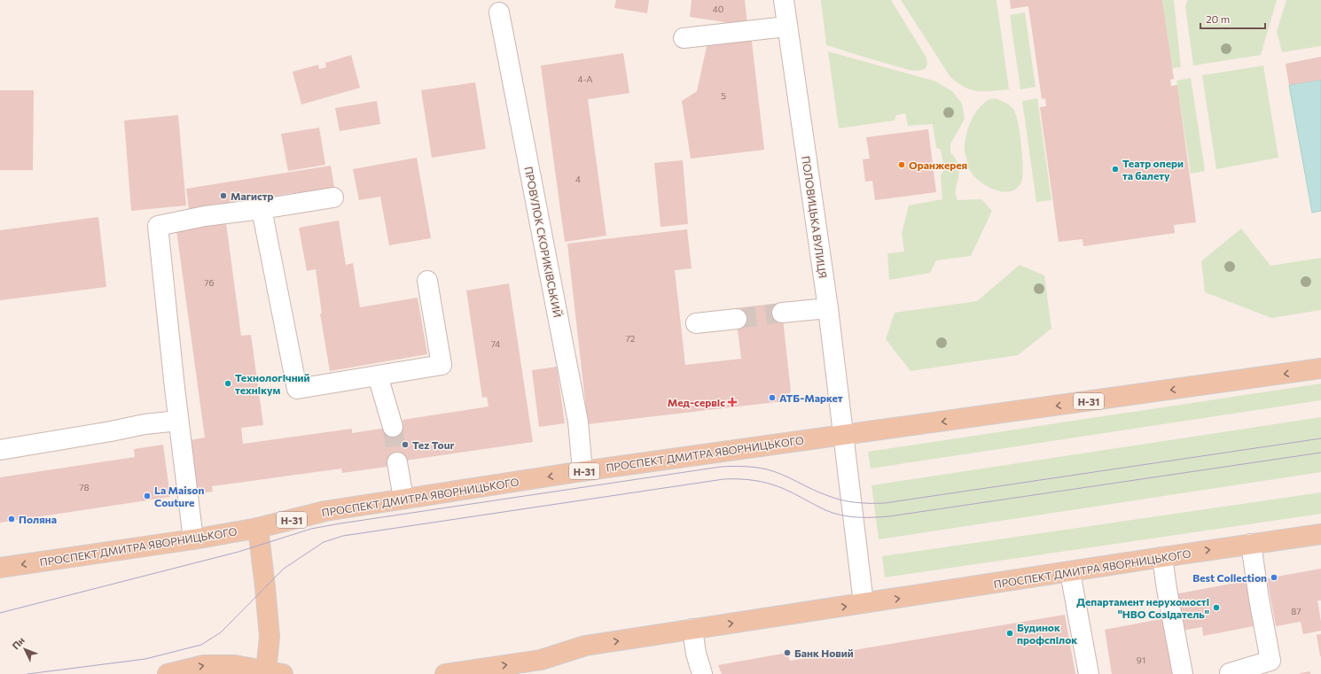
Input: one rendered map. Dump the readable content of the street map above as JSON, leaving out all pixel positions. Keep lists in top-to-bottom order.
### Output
{
  "streets": {
    "main road": ["Н-31", "ПРОСПЕКТ ДМИТРА ЯВОРНИЦЬКОГО"],
    "street": ["ПОЛОВИЦЬКА ВУЛИЦЯ", "ПРОВУЛОК СКОРИКІВСЬКИЙ"]
  },
  "crossings": [
    ["ПОЛОВИЦЬКА ВУЛИЦЯ", "Н-31"],
    ["ПОЛОВИЦЬКА ВУЛИЦЯ", "ПРОСПЕКТ ДМИТРА ЯВОРНИЦЬКОГО"],
    ["ПРОВУЛОК СКОРИКІВСЬКИЙ", "ПРОСПЕКТ ДМИТРА ЯВОРНИЦЬКОГО"],
    ["Н-31", "ПРОСПЕКТ ДМИТРА ЯВОРНИЦЬКОГО"]
  ],
  "places": {
    "other": [
      "Оранжерея",
      "Театр опери та балету",
      "Магистр",
      "Технологічний технікум",
      "АТБ-Маркет",
      "Tez Tour",
      "La Maison Couture",
      "Поляна",
      "Best Collection",
      "Департамент нерухомості \"НВО Созідатель\"",
      "Будинок профспілок",
      "Банк Новий"
    ],
    "health": ["Мед-сервіс"]
  },
  "house_numbers": [
    "40",
    "4-А",
    "5",
    "4",
    "76",
    "72",
    "74",
    "78",
    "87",
    "91"
  ],
  "scale_bar": "20 m",
  "north": "top left"
}
